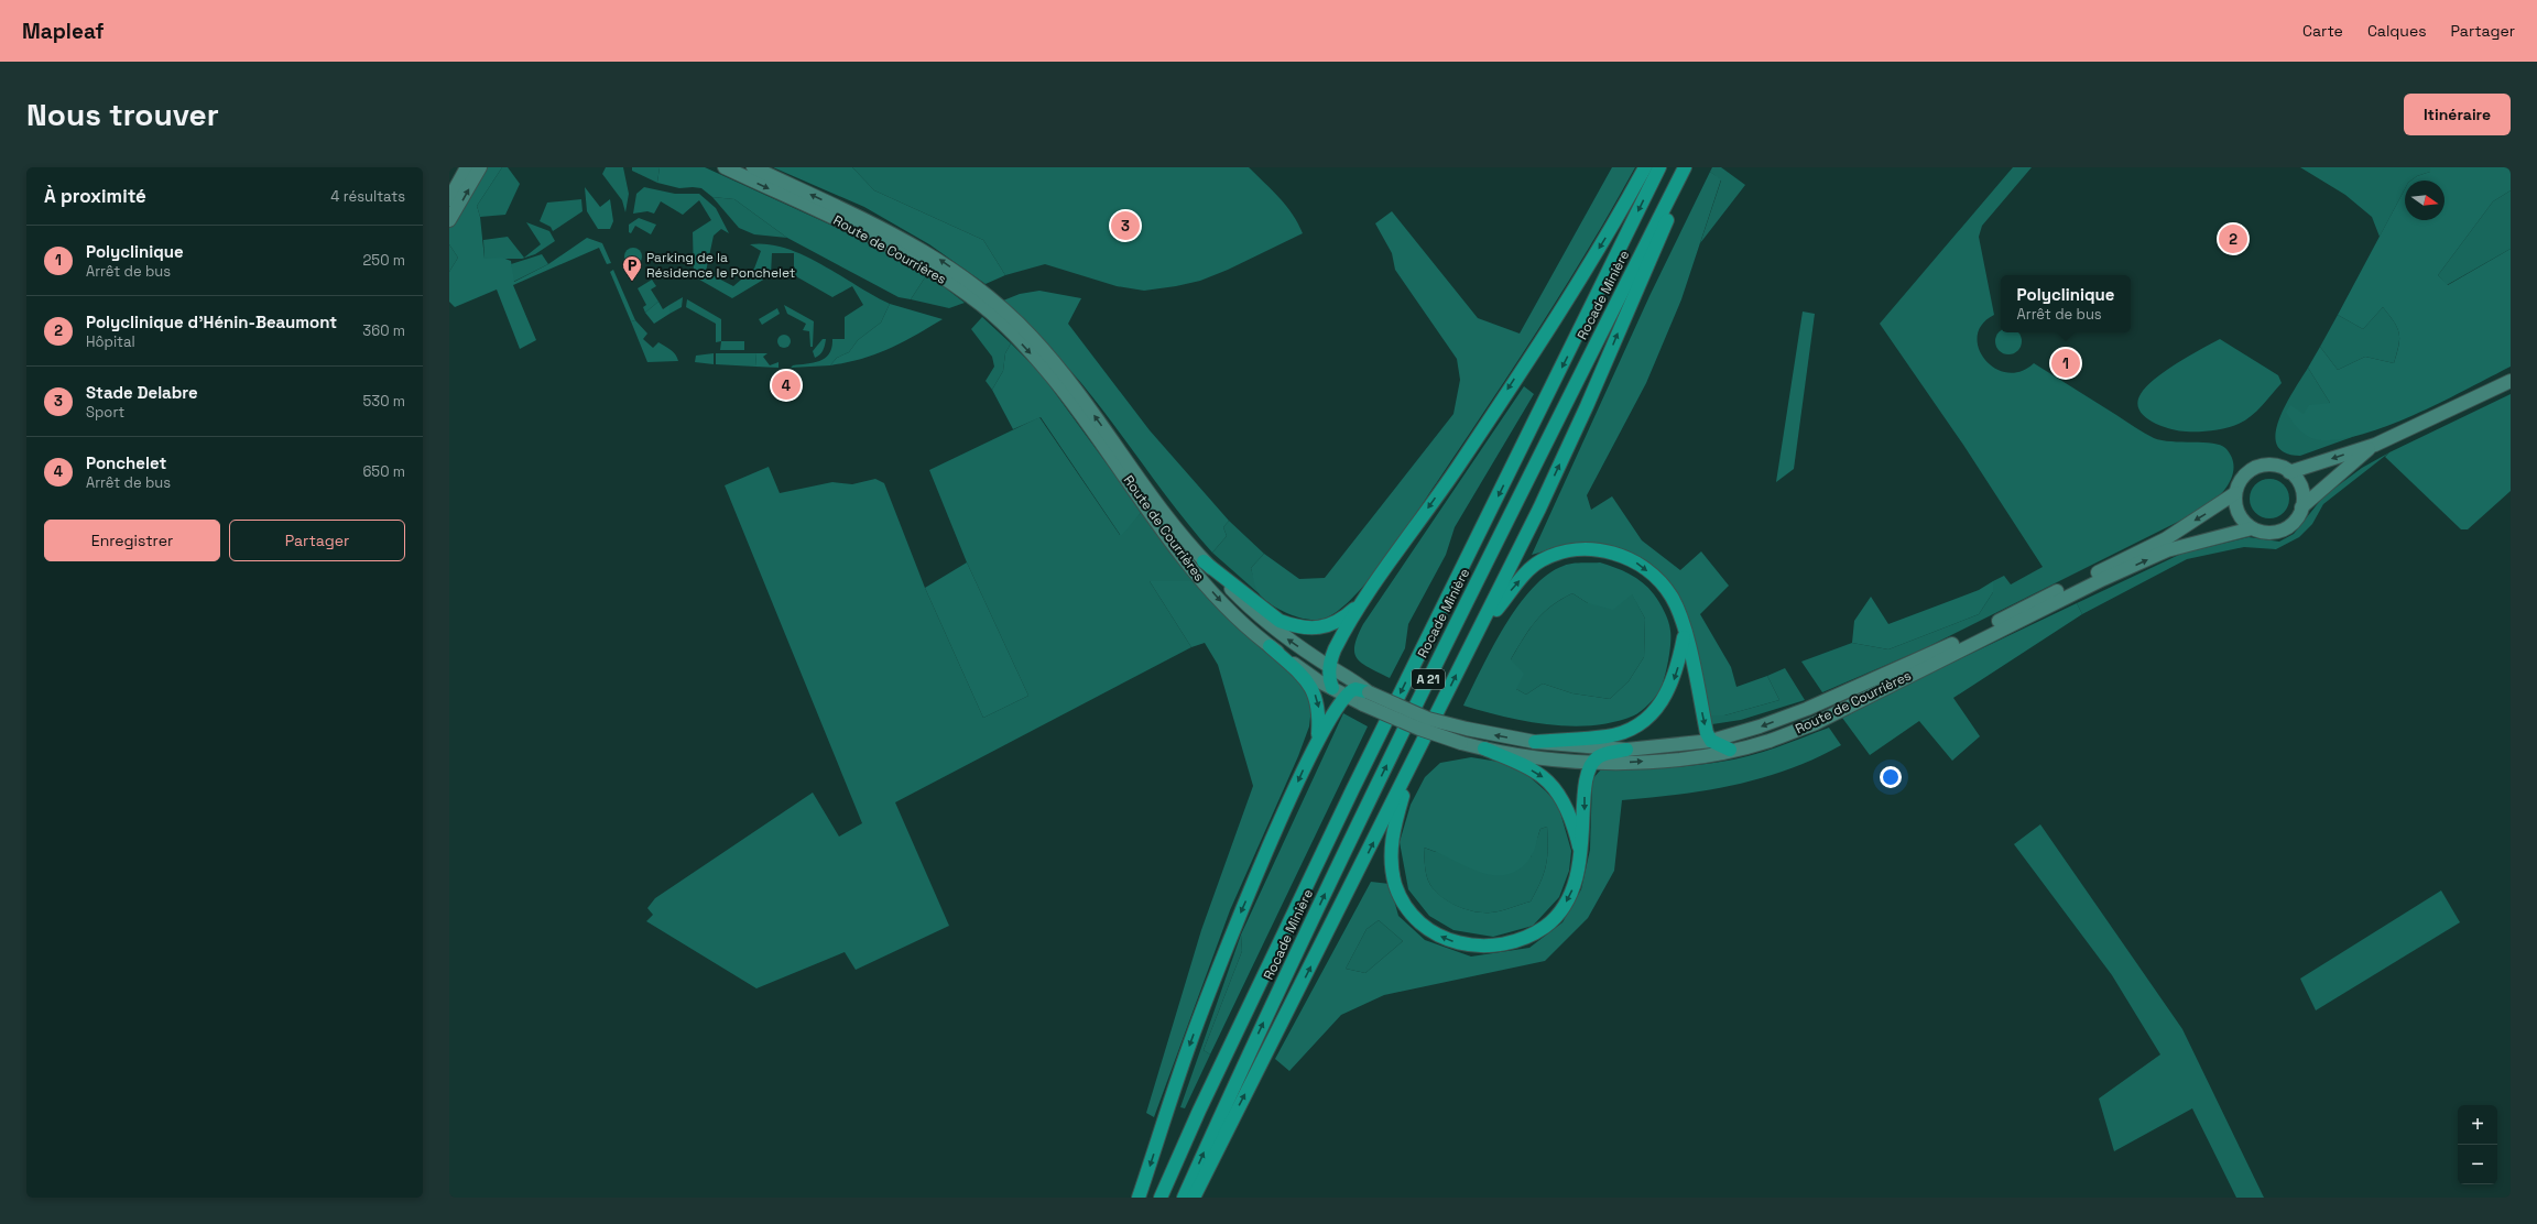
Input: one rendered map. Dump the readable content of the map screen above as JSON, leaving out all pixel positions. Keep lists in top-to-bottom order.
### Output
{
  "streets": {
    "highway": ["Rocade Minière", "A 21"],
    "main road": ["Route de Courrières"]
  },
  "places": {
    "parking": ["Parking de la Résidence le Ponchelet"]
  },
  "north": "right",
  "page": {
    "header": "Mapleaf",
    "nav": ["Carte", "Calques", "Partager"],
    "buttons": [
      "Itinéraire",
      ["Enregistrer", "Partager"]
    ],
    "title": "Nous trouver",
    "heading": ["À proximité", "4 résultats"],
    "pins": [
      "3",
      "2",
      "1",
      "4"
    ],
    "list": [
      {
        "mark": "1",
        "name": "Polyclinique",
        "note": "Arrêt de bus",
        "value": "250 m"
      },
      {
        "mark": "2",
        "name": "Polyclinique d'Hénin-Beaumont",
        "note": "Hôpital",
        "value": "360 m"
      },
      {
        "mark": "3",
        "name": "Stade Delabre",
        "note": "Sport",
        "value": "530 m"
      },
      {
        "mark": "4",
        "name": "Ponchelet",
        "note": "Arrêt de bus",
        "value": "650 m"
      }
    ],
    "popup": ["Polyclinique", "Arrêt de bus"],
    "map_buttons": ["+", "−"]
  }
}
